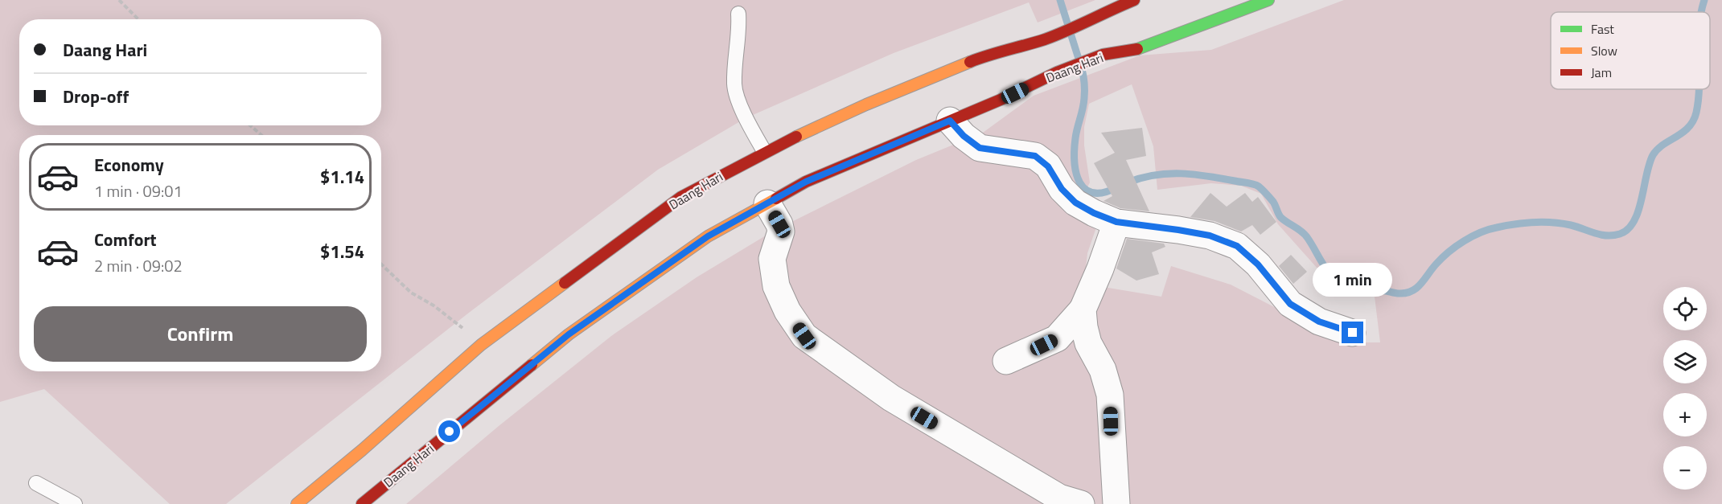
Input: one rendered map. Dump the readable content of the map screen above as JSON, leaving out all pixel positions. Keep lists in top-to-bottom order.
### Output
{
  "streets": {
    "main road": ["Daang Hari"]
  },
  "legend": ["Fast", "Slow", "Jam"],
  "page": {
    "banner": ["Daang Hari", "Drop-off"],
    "list": [
      {
        "name": "Economy",
        "note": "1 min · 09:01",
        "value": "$1.14"
      },
      {
        "name": "Comfort",
        "note": "2 min · 09:02",
        "value": "$1.54"
      }
    ],
    "bubble": "1 min",
    "map_buttons": ["+", "−"],
    "buttons": "Confirm"
  }
}
